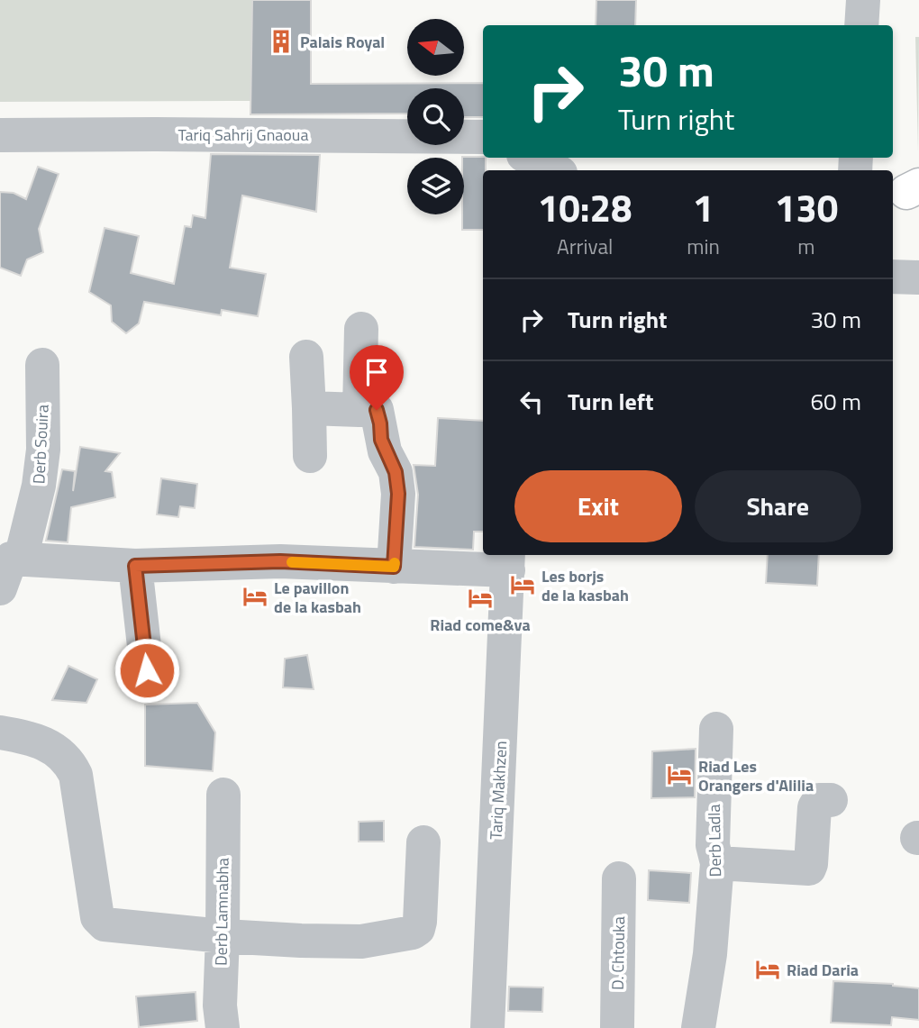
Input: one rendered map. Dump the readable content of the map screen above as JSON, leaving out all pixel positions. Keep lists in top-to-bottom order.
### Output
{
  "streets": {
    "street": [
      "Tariq Sahrij Gnaoua",
      "Derb Souira",
      "Tariq Makhzen",
      "Derb Ladla",
      "Derb Lamnabha",
      "D. Chtouka"
    ]
  },
  "places": {
    "building": ["Palais Royal"],
    "hotel": [
      "Les borjs de la kasbah",
      "Le pavillon de la kasbah",
      "Riad come&va",
      "Riad Les Orangers d'Alilia",
      "Riad Daria"
    ]
  },
  "north": "left",
  "page": {
    "turn": ["30 m", "Turn right"],
    "eta": [
      "10:28",
      "Arrival",
      "1",
      "min",
      "130",
      "m"
    ],
    "list": [
      {
        "name": "Turn right",
        "value": "30 m"
      },
      {
        "name": "Turn left",
        "value": "60 m"
      }
    ],
    "buttons": ["Exit", "Share"]
  }
}
